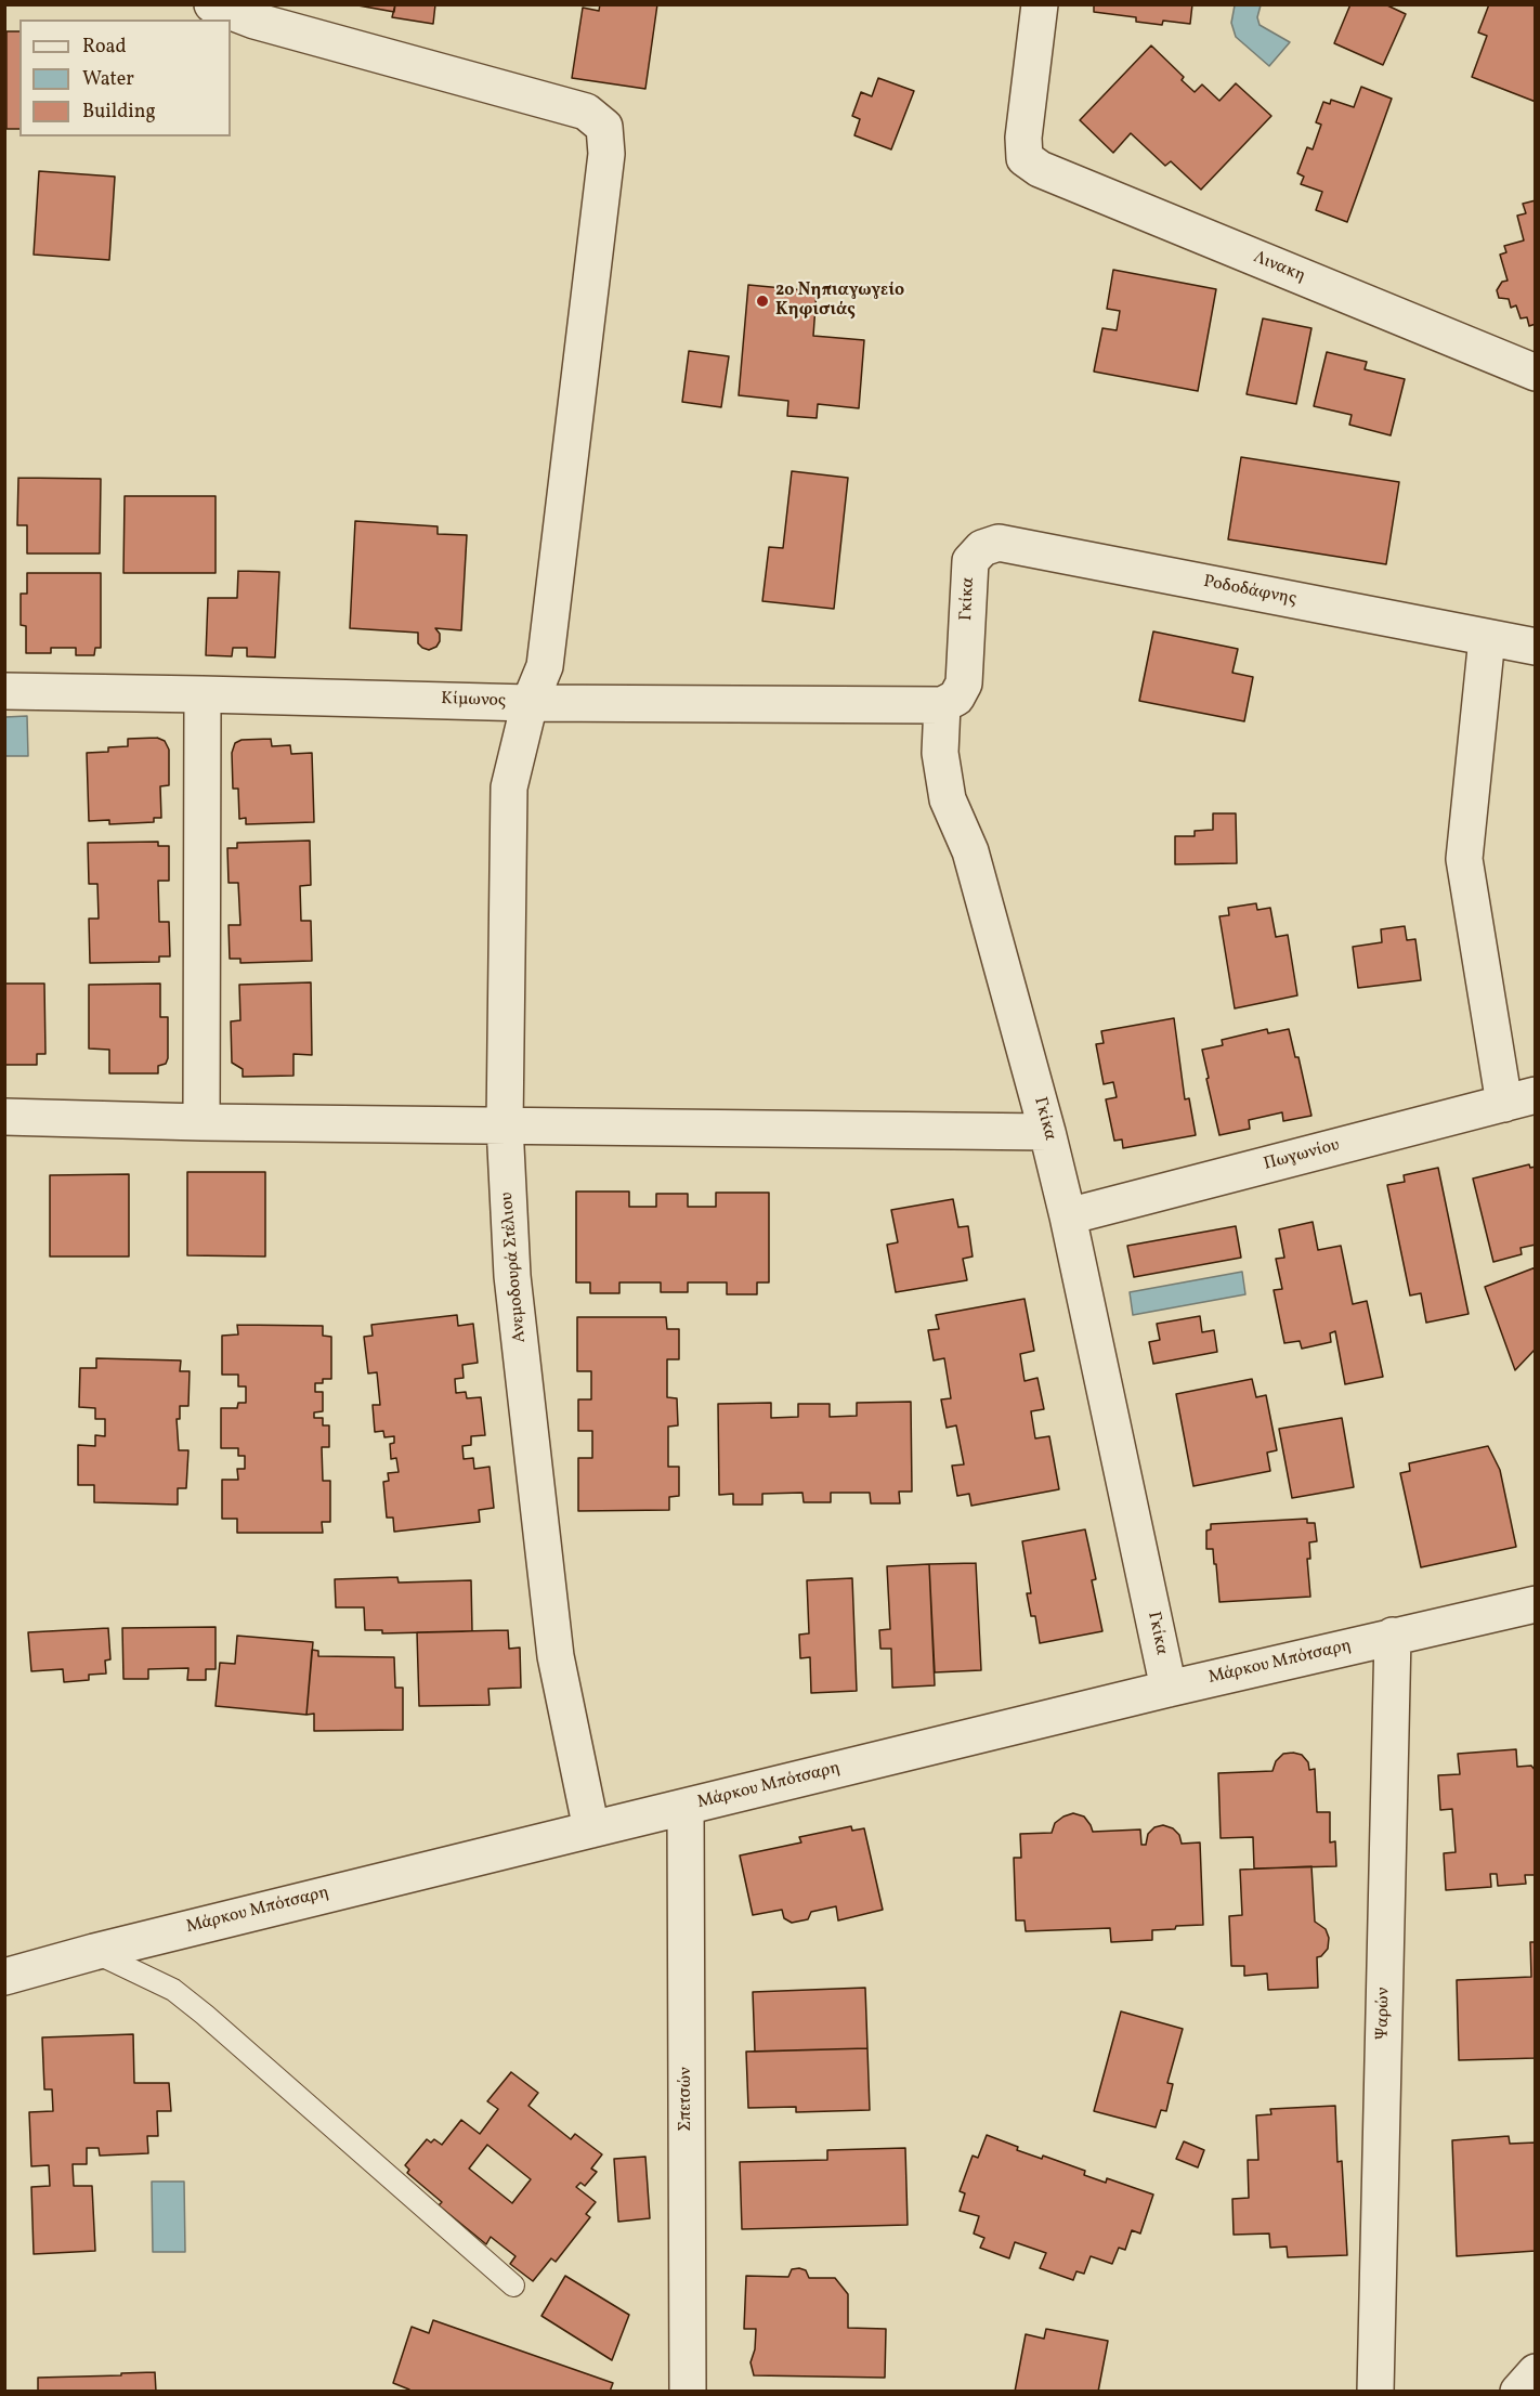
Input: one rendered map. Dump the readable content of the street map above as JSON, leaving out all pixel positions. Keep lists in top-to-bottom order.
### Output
{
  "streets": {
    "street": [
      "Λινακη",
      "Ροδοδάφνης",
      "Γκίκα",
      "Κίμωνος",
      "Πωγωνίου",
      "Ανεμοδουρά Στέλιου",
      "Μάρκου Μπότσαρη",
      "Ψαρών",
      "Σπετσών"
    ]
  },
  "crossings": [
    ["Ροδοδάφνης", "Γκίκα"],
    ["Γκίκα", "Κίμωνος"],
    ["Γκίκα", "Πωγωνίου"],
    ["Γκίκα", "Μάρκου Μπότσαρη"],
    ["Κίμωνος", "Ανεμοδουρά Στέλιου"],
    ["Ανεμοδουρά Στέλιου", "Μάρκου Μπότσαρη"],
    ["Μάρκου Μπότσαρη", "Ψαρών"],
    ["Μάρκου Μπότσαρη", "Σπετσών"]
  ],
  "places": ["2ο Νηπιαγωγείο Κηφισιάς"],
  "legend": ["Road", "Water", "Building"]
}
